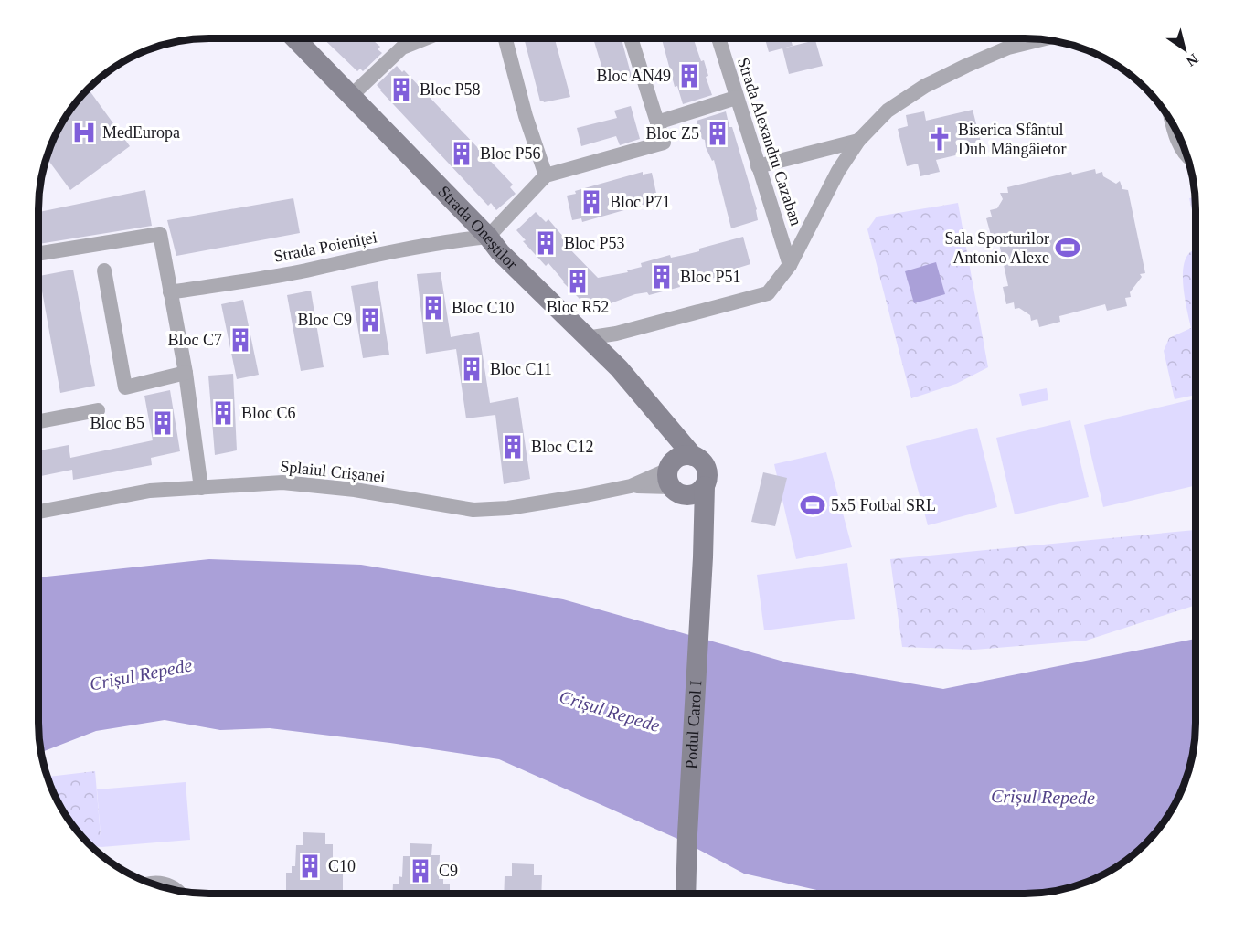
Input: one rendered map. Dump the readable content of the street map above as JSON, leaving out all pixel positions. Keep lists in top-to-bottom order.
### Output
{
  "streets": {
    "street": [
      "Strada Alexandru Cazaban",
      "Strada Oneștilor",
      "Strada Poieniței",
      "Splaiul Crișanei",
      "Podul Carol I"
    ]
  },
  "crossings": [
    ["Strada Alexandru Cazaban", "Strada Oneștilor"],
    ["Strada Oneștilor", "Strada Poieniței"],
    ["Strada Oneștilor", "Splaiul Crișanei"],
    ["Strada Oneștilor", "Podul Carol I"],
    ["Splaiul Crișanei", "Podul Carol I"]
  ],
  "water": ["Crișul Repede"],
  "places": {
    "building": [
      "Bloc AN49",
      "Bloc P58",
      "Bloc Z5",
      "Bloc P56",
      "Bloc P71",
      "Bloc P53",
      "Bloc P51",
      "Bloc R52",
      "Bloc C10",
      "Bloc C9",
      "Bloc C7",
      "Bloc C11",
      "Bloc C6",
      "Bloc B5",
      "Bloc C12",
      "C10",
      "C9"
    ],
    "hospital": ["MedEuropa"],
    "church": ["Biserica Sfântul Duh Mângâietor"],
    "sports": ["Sala Sporturilor Antonio Alexe", "5x5 Fotbal SRL"]
  },
  "north": "bottom right"
}
